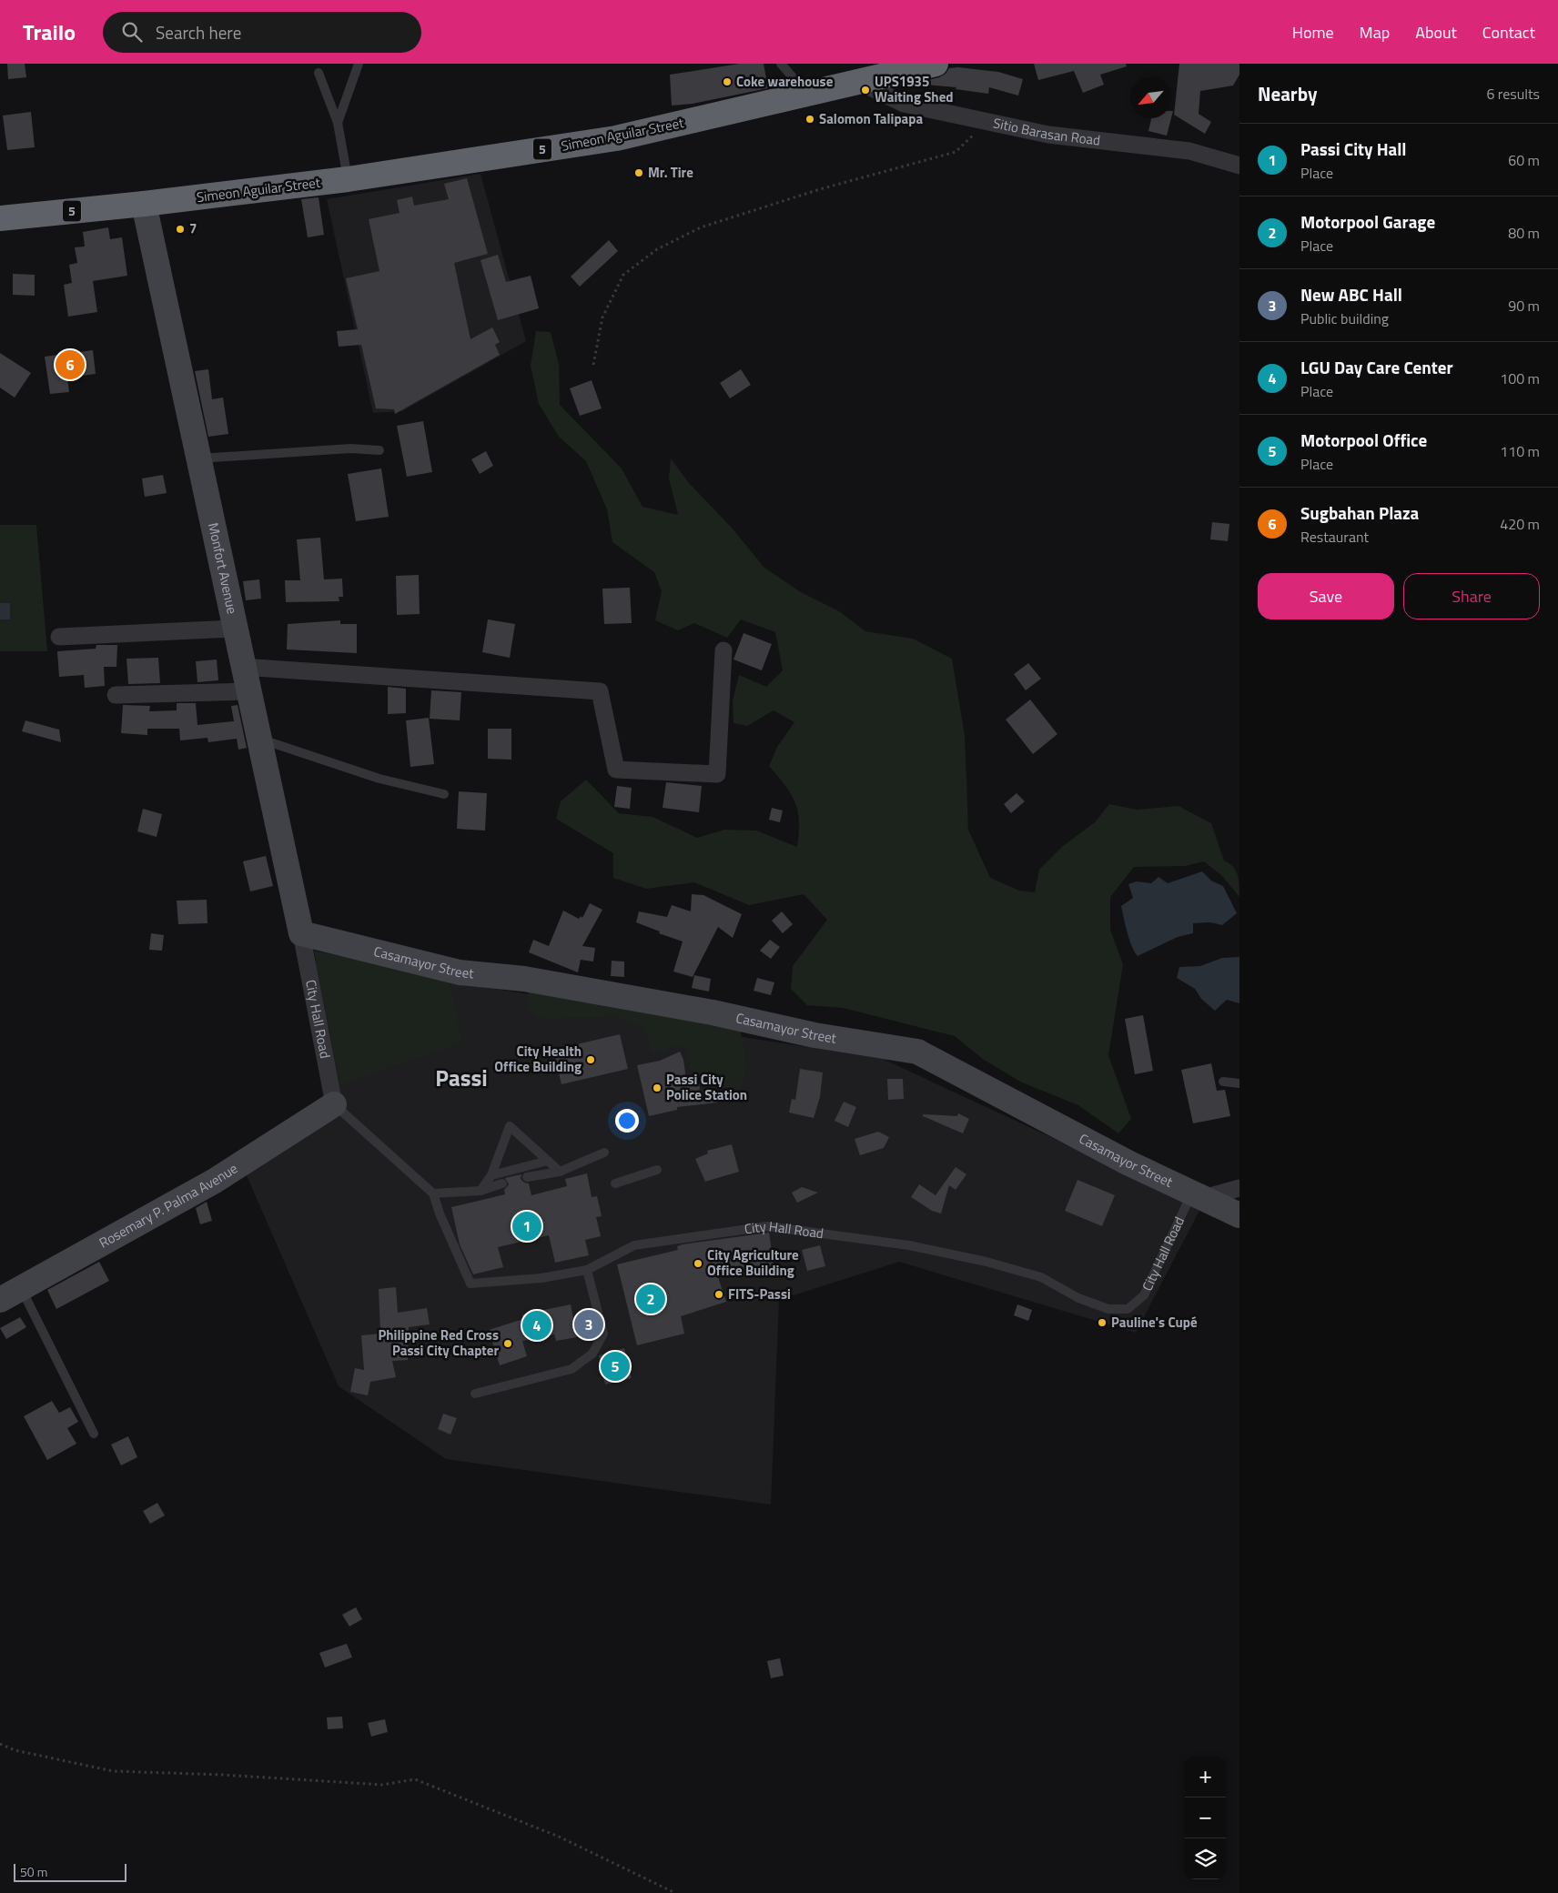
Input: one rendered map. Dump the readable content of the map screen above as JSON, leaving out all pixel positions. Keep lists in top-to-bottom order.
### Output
{
  "streets": {
    "highway": ["Simeon Aguilar Street", "5"],
    "street": [
      "Sitio Barasan Road",
      "Monfort Avenue",
      "Casamayor Street",
      "City Hall Road",
      "Rosemary P. Palma Avenue"
    ]
  },
  "crossings": [
    ["Sitio Barasan Road", "Simeon Aguilar Street"],
    ["Simeon Aguilar Street", "5"],
    ["Simeon Aguilar Street", "Monfort Avenue"],
    ["5", "Monfort Avenue"],
    ["Monfort Avenue", "Casamayor Street"],
    ["Monfort Avenue", "City Hall Road"],
    ["Casamayor Street", "City Hall Road"],
    ["City Hall Road", "Rosemary P. Palma Avenue"]
  ],
  "districts": ["Passi"],
  "places": [
    "Coke warehouse",
    "UPS1935 Waiting Shed",
    "Salomon Talipapa",
    "Mr. Tire",
    "7",
    "City Health Office Building",
    "Passi City Police Station",
    "City Agriculture Office Building",
    "FITS-Passi",
    "Pauline's Cupé",
    "Philippine Red Cross Passi City Chapter"
  ],
  "scale_bar": "50 m",
  "north": "bottom left",
  "page": {
    "header": "Trailo",
    "search": "Search here",
    "nav": [
      "Home",
      "Map",
      "About",
      "Contact"
    ],
    "heading": ["Nearby", "6 results"],
    "list": [
      {
        "mark": "1",
        "name": "Passi City Hall",
        "note": "Place",
        "value": "60 m"
      },
      {
        "mark": "2",
        "name": "Motorpool Garage",
        "note": "Place",
        "value": "80 m"
      },
      {
        "mark": "3",
        "name": "New ABC Hall",
        "note": "Public building",
        "value": "90 m"
      },
      {
        "mark": "4",
        "name": "LGU Day Care Center",
        "note": "Place",
        "value": "100 m"
      },
      {
        "mark": "5",
        "name": "Motorpool Office",
        "note": "Place",
        "value": "110 m"
      },
      {
        "mark": "6",
        "name": "Sugbahan Plaza",
        "note": "Restaurant",
        "value": "420 m"
      }
    ],
    "pins": [
      "6",
      "1",
      "2",
      "3",
      "4",
      "5"
    ],
    "buttons": ["Save", "Share"],
    "map_buttons": ["+", "−"],
    "scale": "50 m"
  }
}
